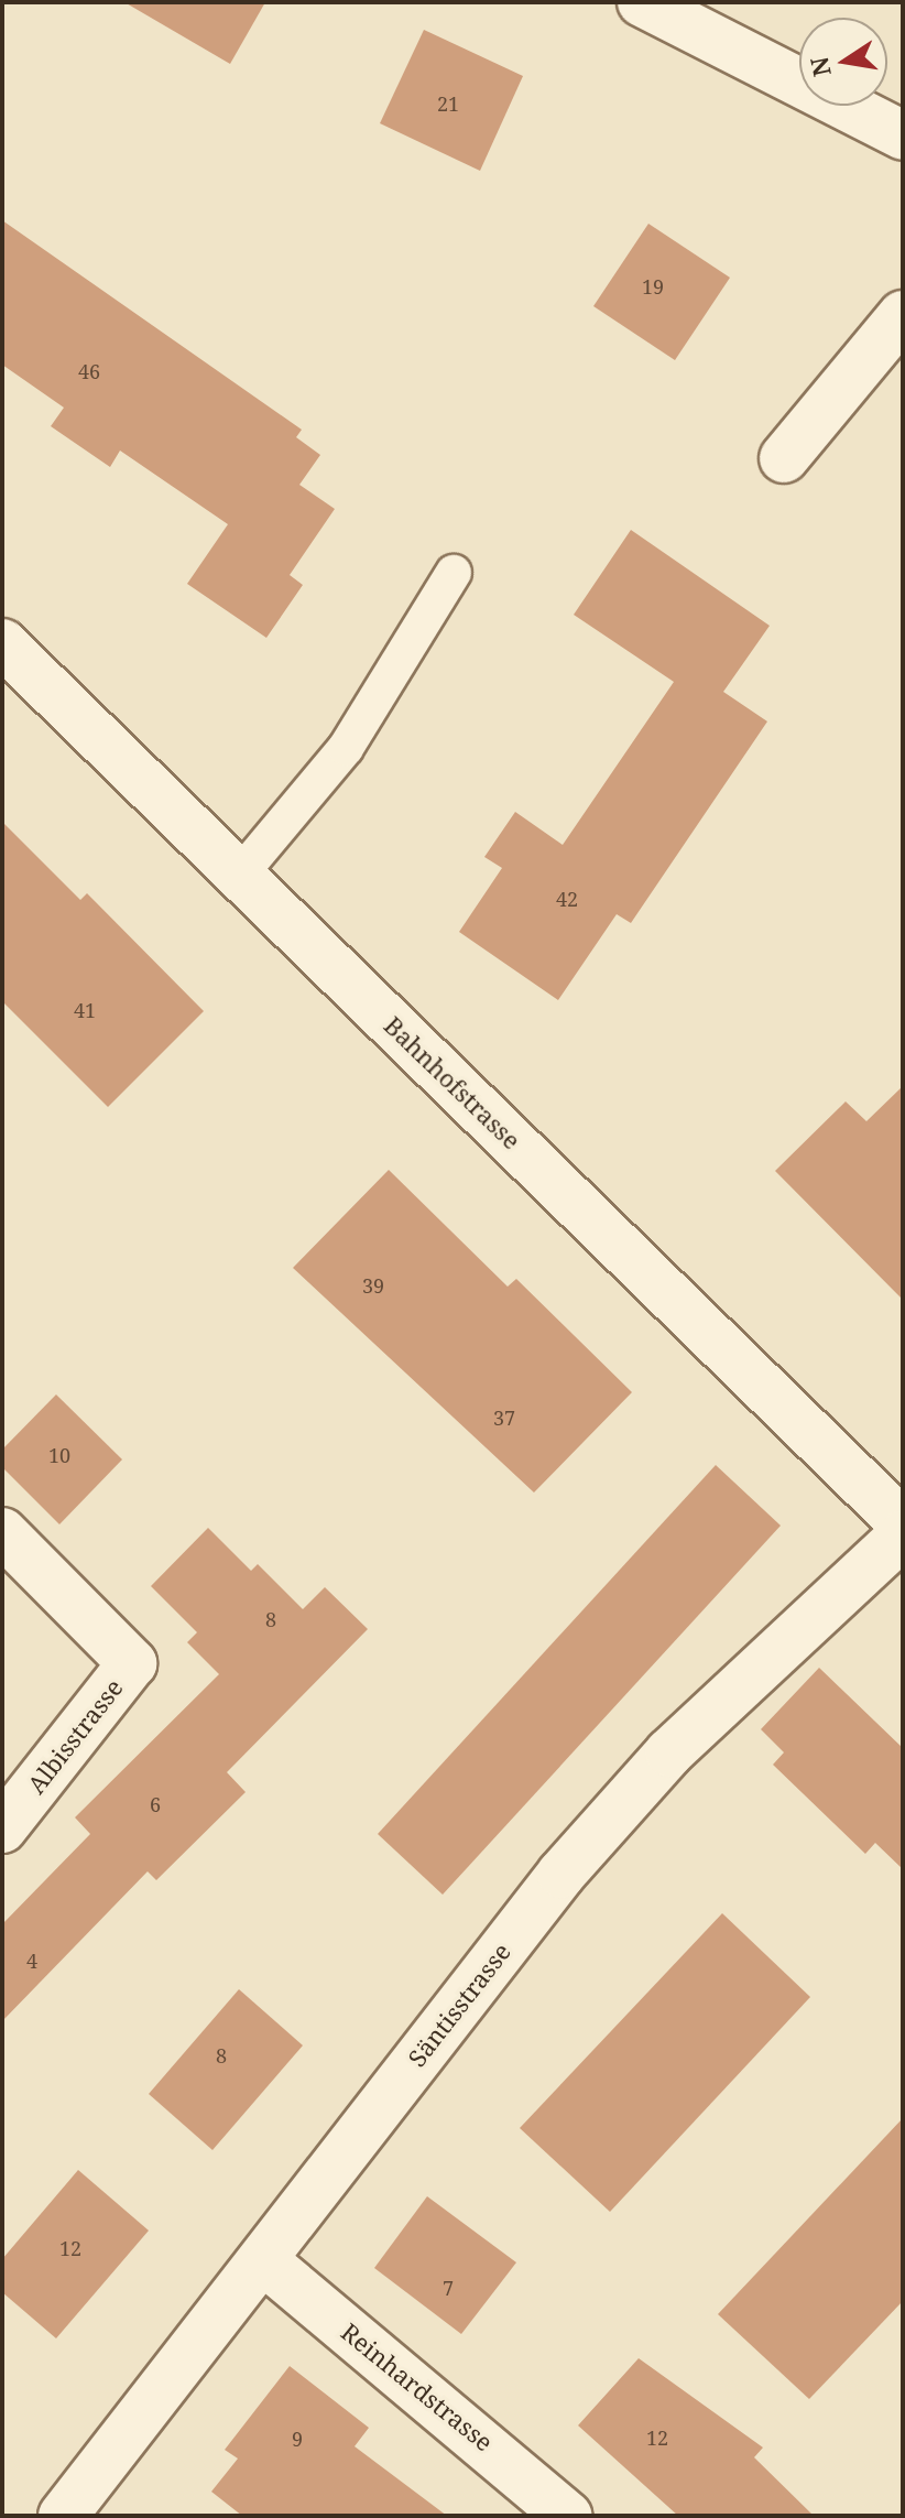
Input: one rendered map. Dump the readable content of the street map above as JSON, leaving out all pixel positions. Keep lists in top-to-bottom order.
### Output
{
  "streets": {
    "street": [
      "Bahnhofstrasse",
      "Albisstrasse",
      "Säntisstrasse",
      "Reinhardstrasse"
    ]
  },
  "crossings": [
    ["Säntisstrasse", "Reinhardstrasse"]
  ],
  "house_numbers": [
    "21",
    "19",
    "46",
    "42",
    "41",
    "39",
    "37",
    "10",
    "8",
    "6",
    "4",
    "8",
    "12",
    "7",
    "12",
    "9"
  ],
  "north": "left"
}
